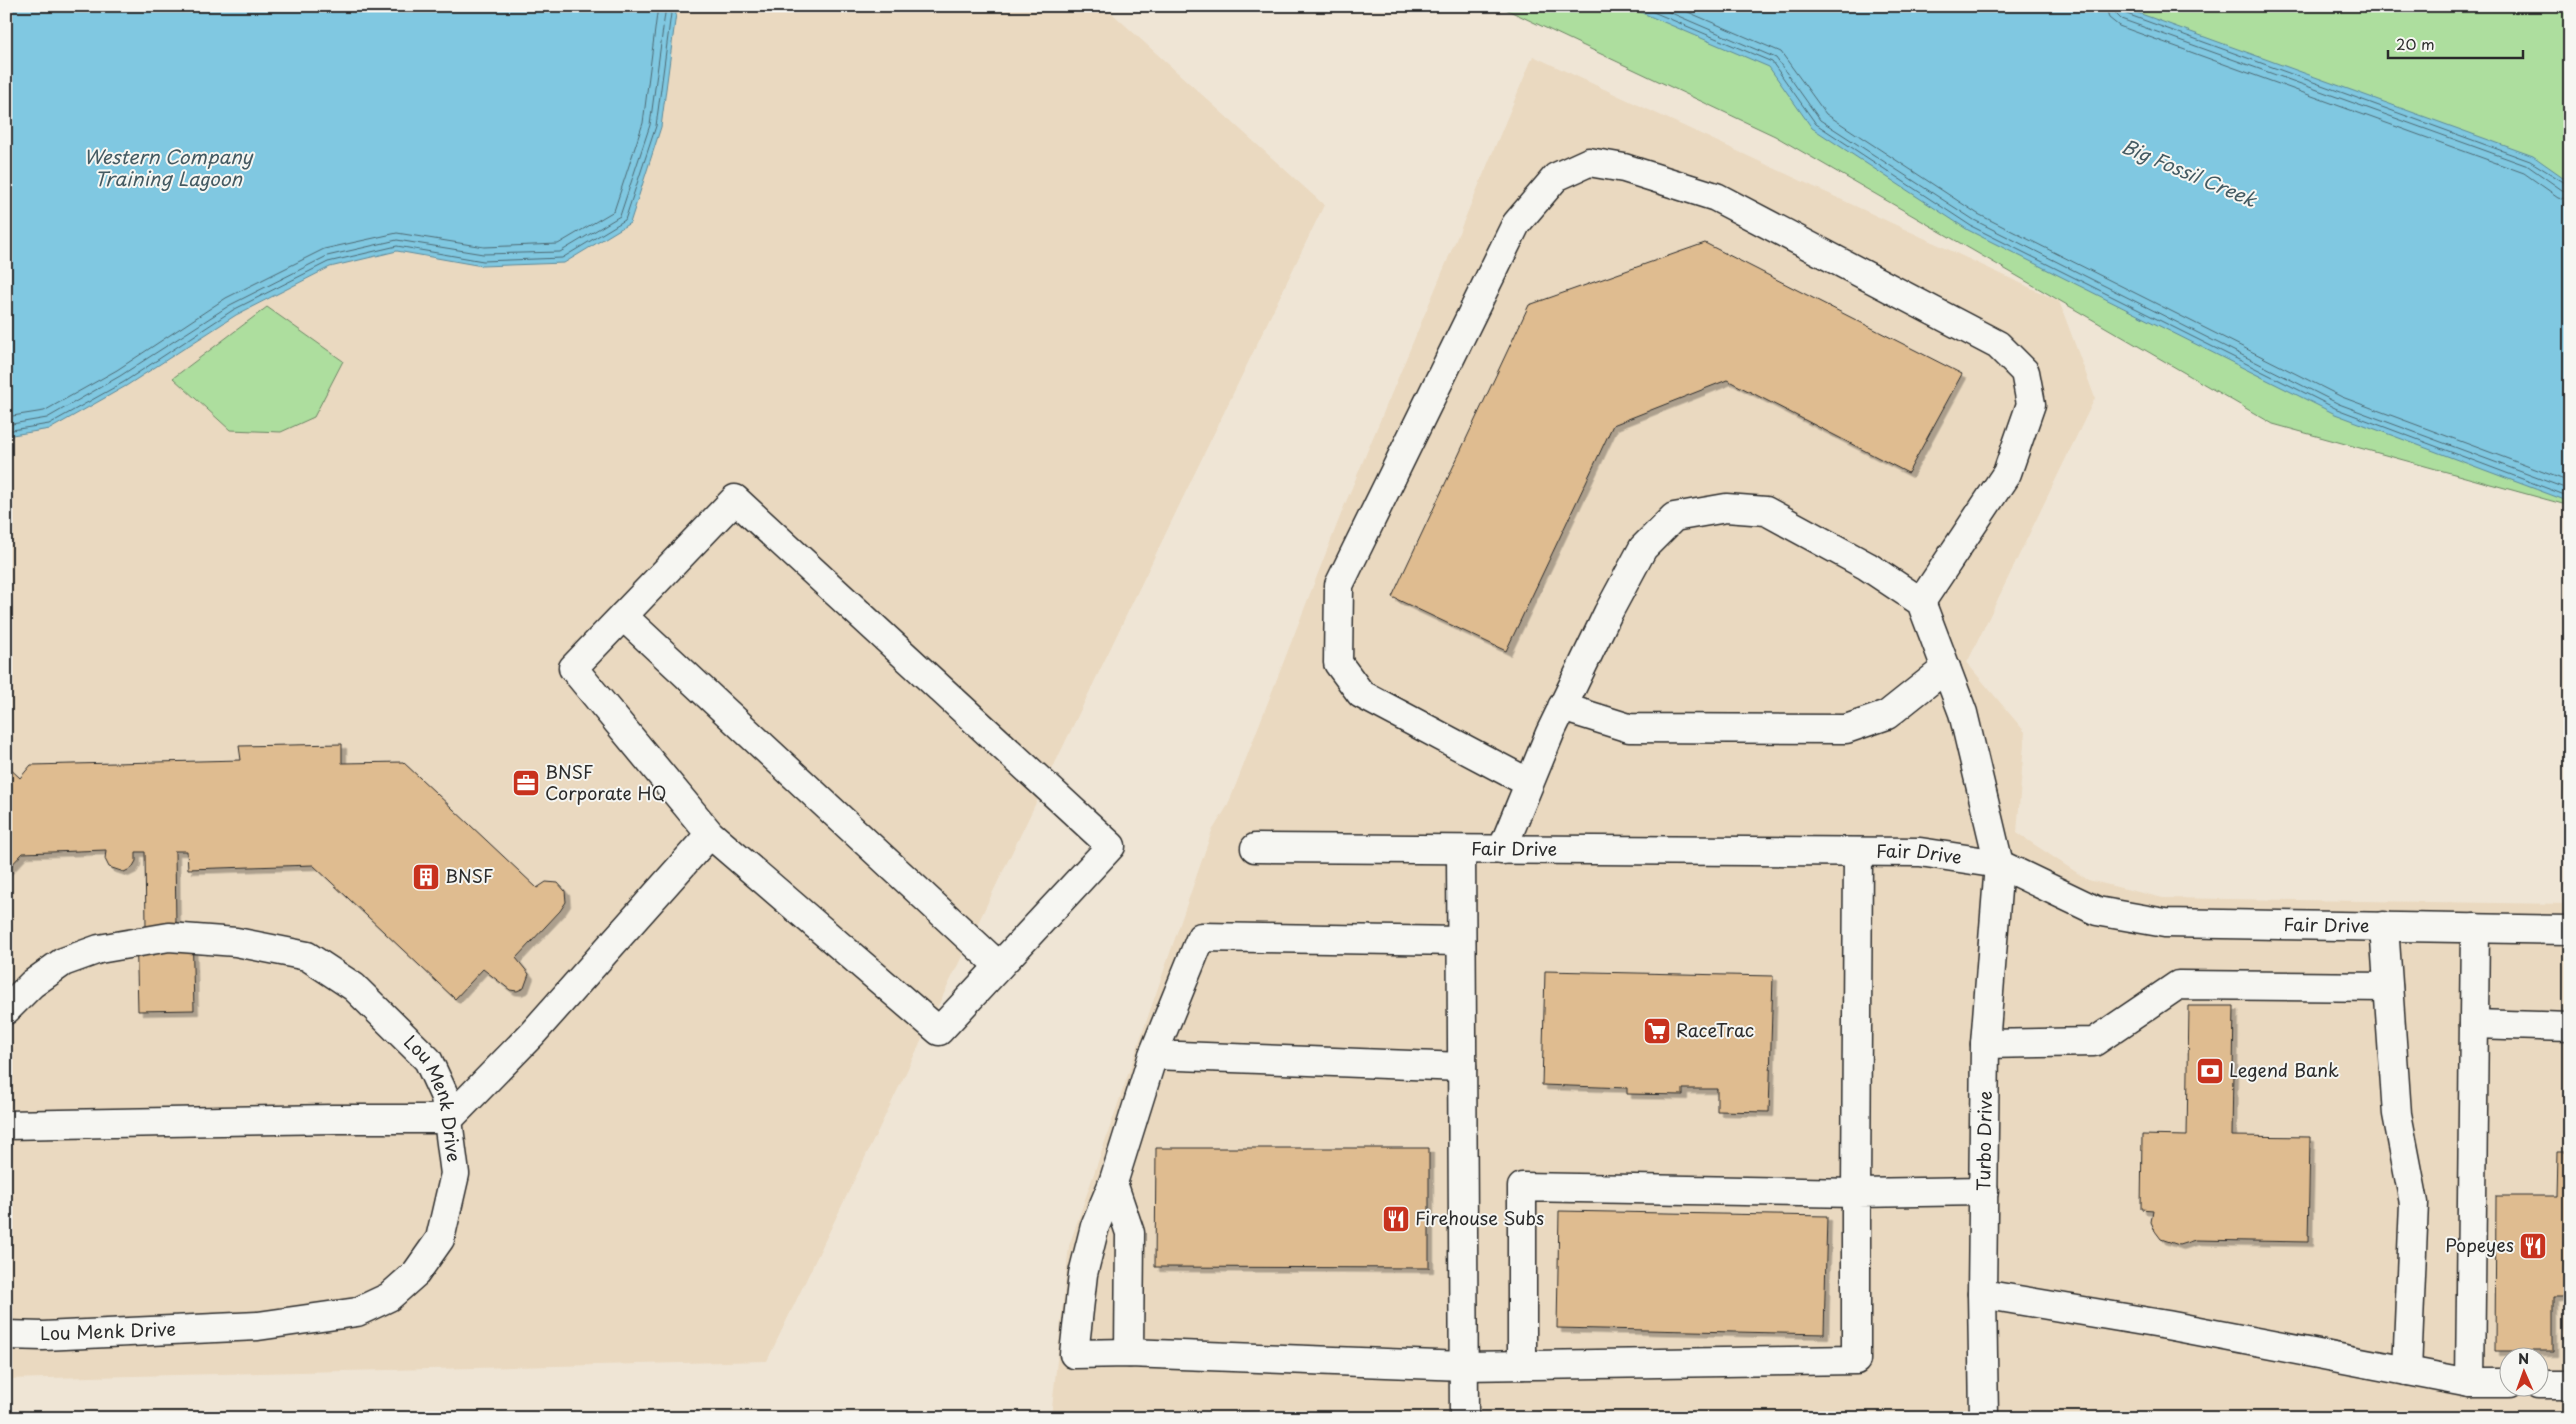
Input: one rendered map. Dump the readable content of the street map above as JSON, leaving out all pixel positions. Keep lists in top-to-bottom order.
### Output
{
  "streets": {
    "street": ["Fair Drive", "Lou Menk Drive", "Turbo Drive"]
  },
  "crossings": [
    ["Fair Drive", "Turbo Drive"]
  ],
  "water": ["Western Company Training Lagoon", "Big Fossil Creek"],
  "places": {
    "office": ["BNSF Corporate HQ"],
    "building": ["BNSF"],
    "supermarket": ["RaceTrac"],
    "bank": ["Legend Bank"],
    "restaurant": ["Firehouse Subs", "Popeyes"]
  },
  "scale_bar": "20 m",
  "north": "top"
}
